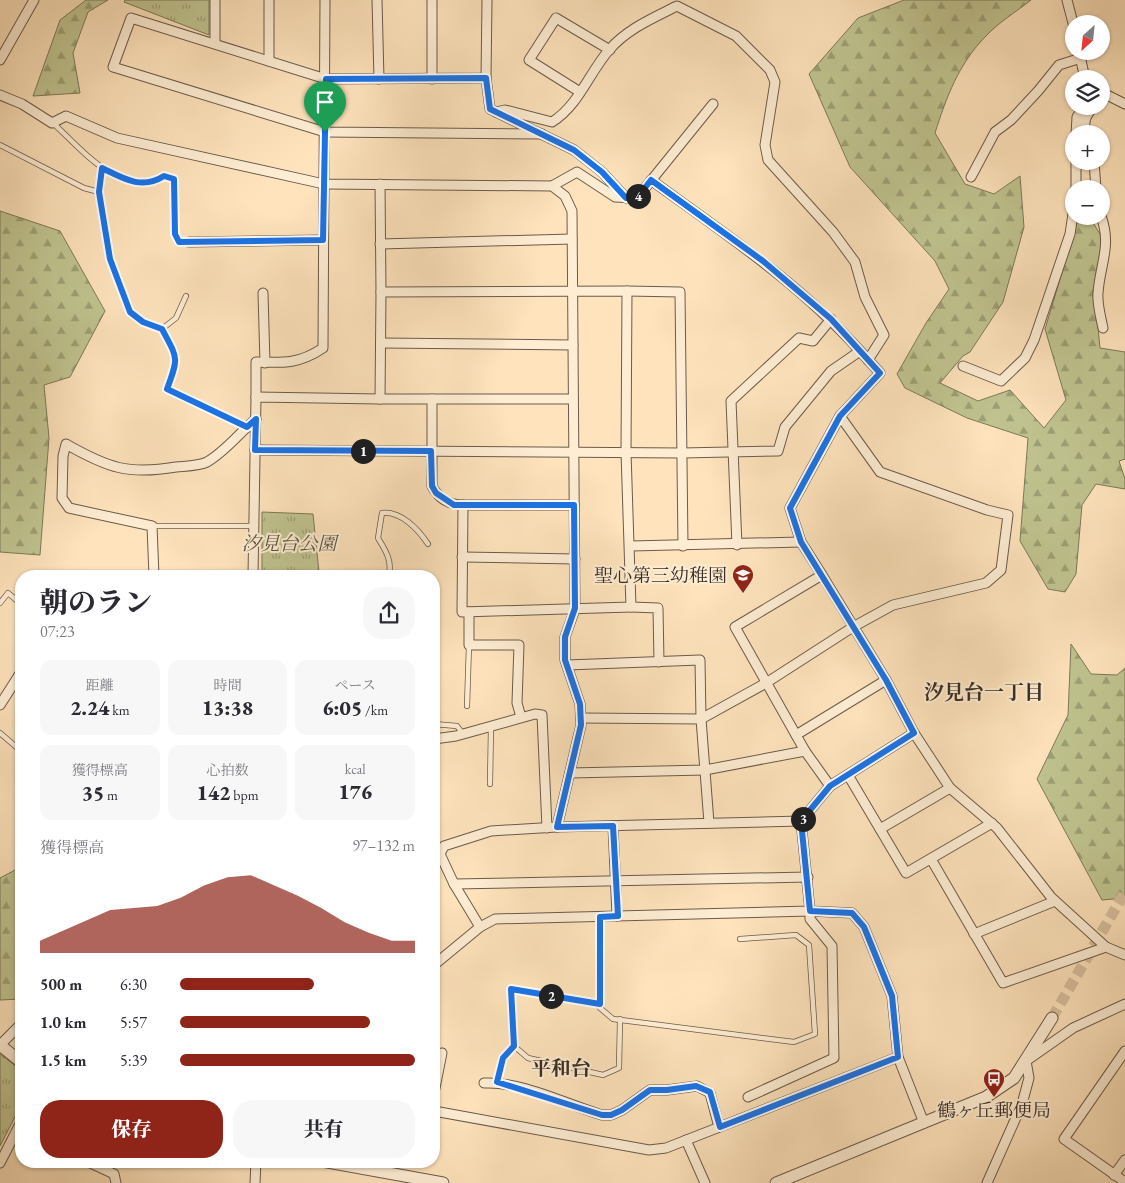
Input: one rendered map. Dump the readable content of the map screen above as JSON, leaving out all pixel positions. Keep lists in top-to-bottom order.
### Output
{
  "districts": ["汐見台一丁目", "平和台"],
  "parks": ["汐見台公園"],
  "places": {
    "school or university": ["聖心第三幼稚園"],
    "bus stop": ["鶴ヶ丘郵便局"]
  },
  "north": "bottom left",
  "page": {
    "map_buttons": ["+", "−"],
    "pins": [
      "4",
      "1",
      "3",
      "2"
    ],
    "heading": ["朝のラン", "07:23"],
    "stats": [
      ["距離", "2.24 km"],
      ["時間", "13:38"],
      ["ペース", "6:05 /km"],
      ["獲得標高", "35 m"],
      ["心拍数", "142 bpm"],
      ["kcal", "176"]
    ],
    "chart": ["獲得標高", "97–132 m"],
    "list": [
      {
        "name": "500 m",
        "note": "6:30"
      },
      {
        "name": "1.0 km",
        "note": "5:57"
      },
      {
        "name": "1.5 km",
        "note": "5:39"
      }
    ],
    "buttons": ["保存", "共有"]
  }
}
